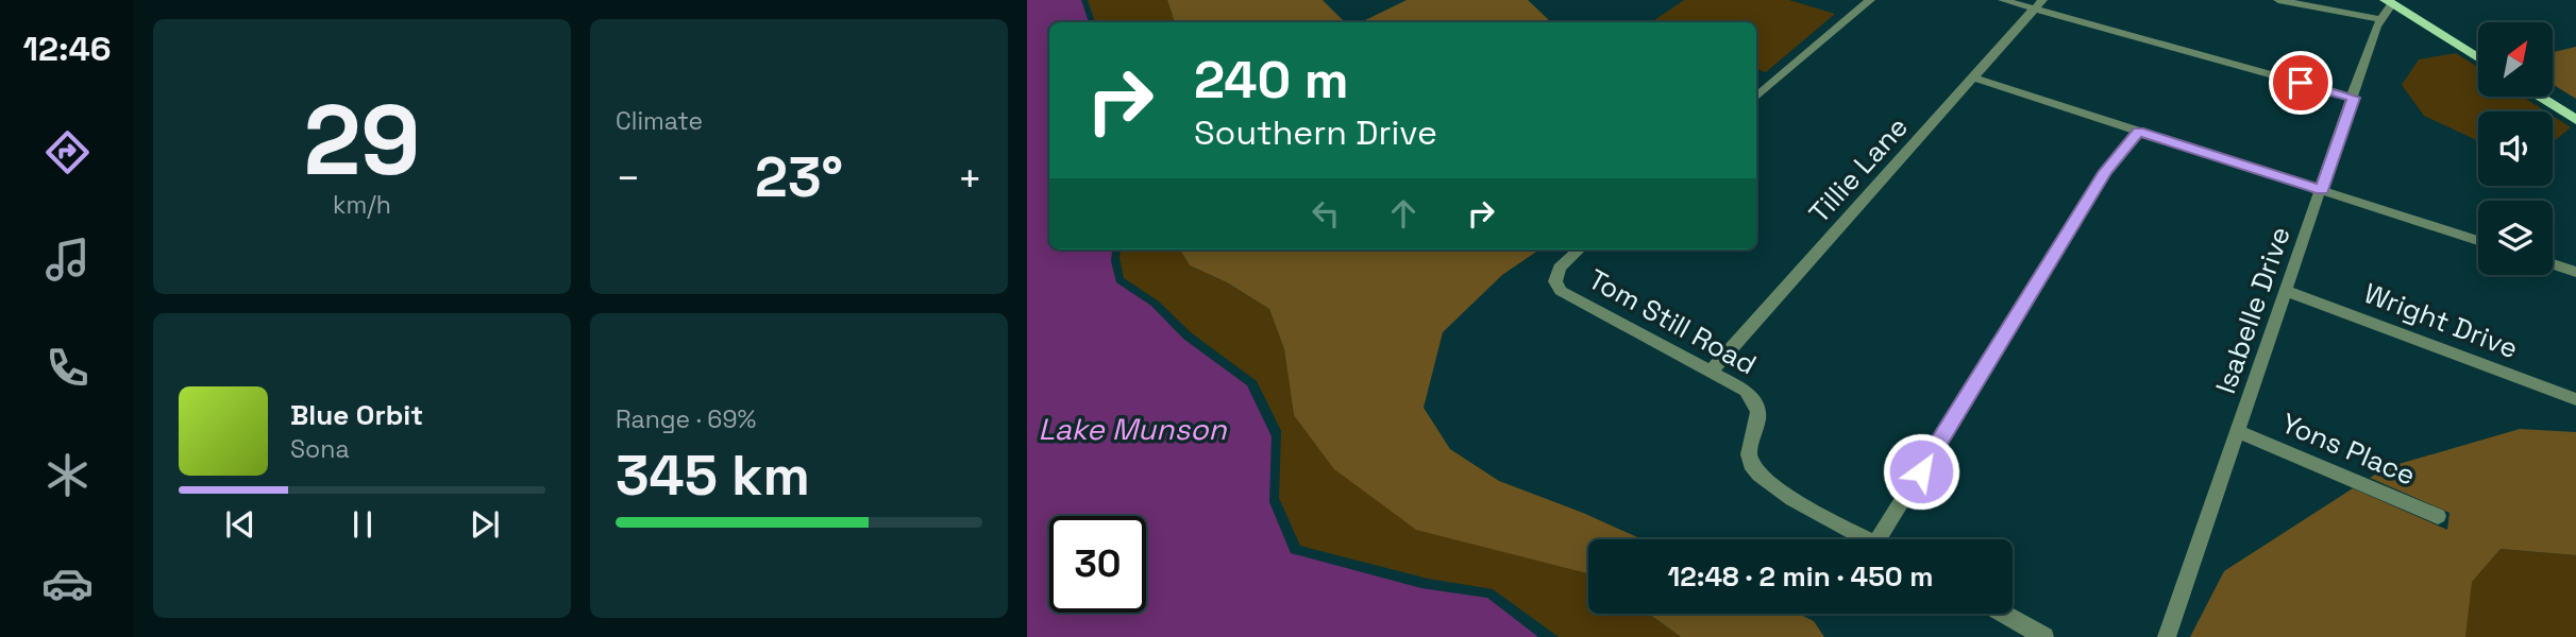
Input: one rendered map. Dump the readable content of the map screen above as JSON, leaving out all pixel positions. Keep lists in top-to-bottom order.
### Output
{
  "streets": {
    "street": [
      "Tillie Lane",
      "Isabelle Drive",
      "Wright Drive",
      "Tom Still Road",
      "Yons Place"
    ]
  },
  "crossings": [
    ["Tillie Lane", "Tom Still Road"],
    ["Isabelle Drive", "Wright Drive"],
    ["Isabelle Drive", "Yons Place"]
  ],
  "water": ["Lake Munson"],
  "north": "top right",
  "page": {
    "tabs": "12:46",
    "tile": [
      ["29", "km/h"],
      "Climate",
      ["Range · 69%", "345 km"]
    ],
    "turn": ["240 m", "Southern Drive"],
    "heat": ["−", "23°", "+"],
    "song": ["Blue Orbit", "Sona"],
    "limit": "30",
    "trip": "12:48 · 2 min · 450 m"
  }
}
